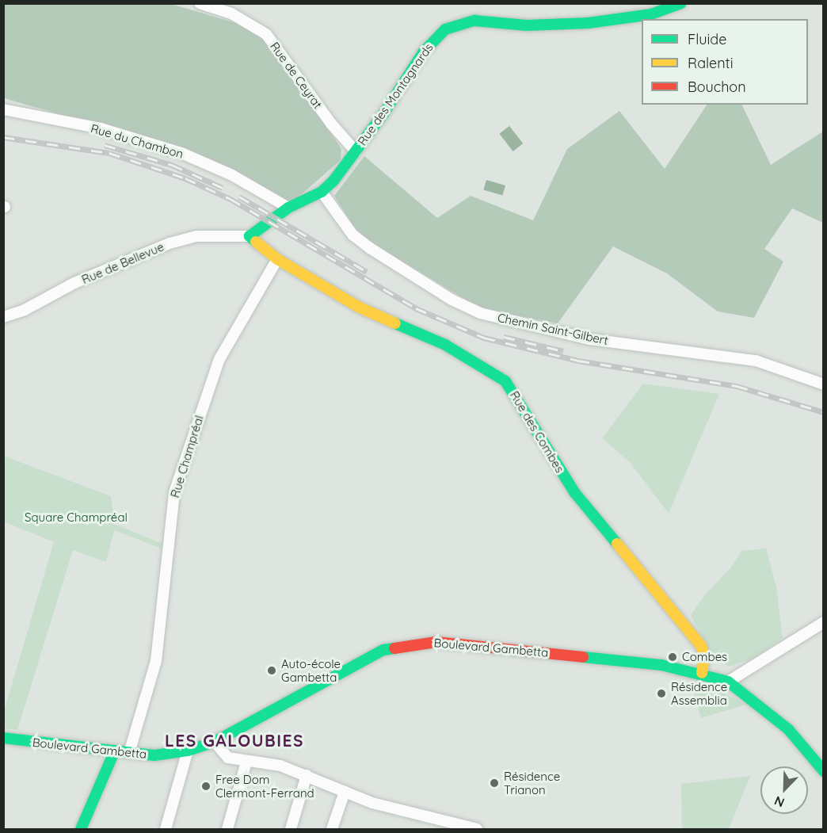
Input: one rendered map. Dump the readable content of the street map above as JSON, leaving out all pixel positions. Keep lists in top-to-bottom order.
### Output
{
  "streets": {
    "street": [
      "Rue de Ceyrat",
      "Rue des Montagnards",
      "Rue du Chambon",
      "Rue de Bellevue",
      "Chemin Saint-Gilbert",
      "Rue des Combes",
      "Rue Champréal",
      "Boulevard Gambetta"
    ]
  },
  "crossings": [
    ["Rue de Ceyrat", "Rue des Montagnards"],
    ["Rue des Montagnards", "Rue du Chambon"],
    ["Rue des Montagnards", "Rue de Bellevue"],
    ["Rue des Montagnards", "Chemin Saint-Gilbert"],
    ["Rue des Montagnards", "Rue des Combes"],
    ["Rue de Bellevue", "Rue des Combes"],
    ["Rue des Combes", "Rue Champréal"],
    ["Rue des Combes", "Boulevard Gambetta"],
    ["Rue Champréal", "Boulevard Gambetta"]
  ],
  "districts": ["LES GALOUBIES"],
  "parks": ["Square Champréal"],
  "places": [
    "Combes",
    "Auto-école Gambetta",
    "Résidence Assemblia",
    "Résidence Trianon",
    "Free Dom Clermont-Ferrand"
  ],
  "legend": ["Fluide", "Ralenti", "Bouchon"],
  "north": "bottom left"
}
